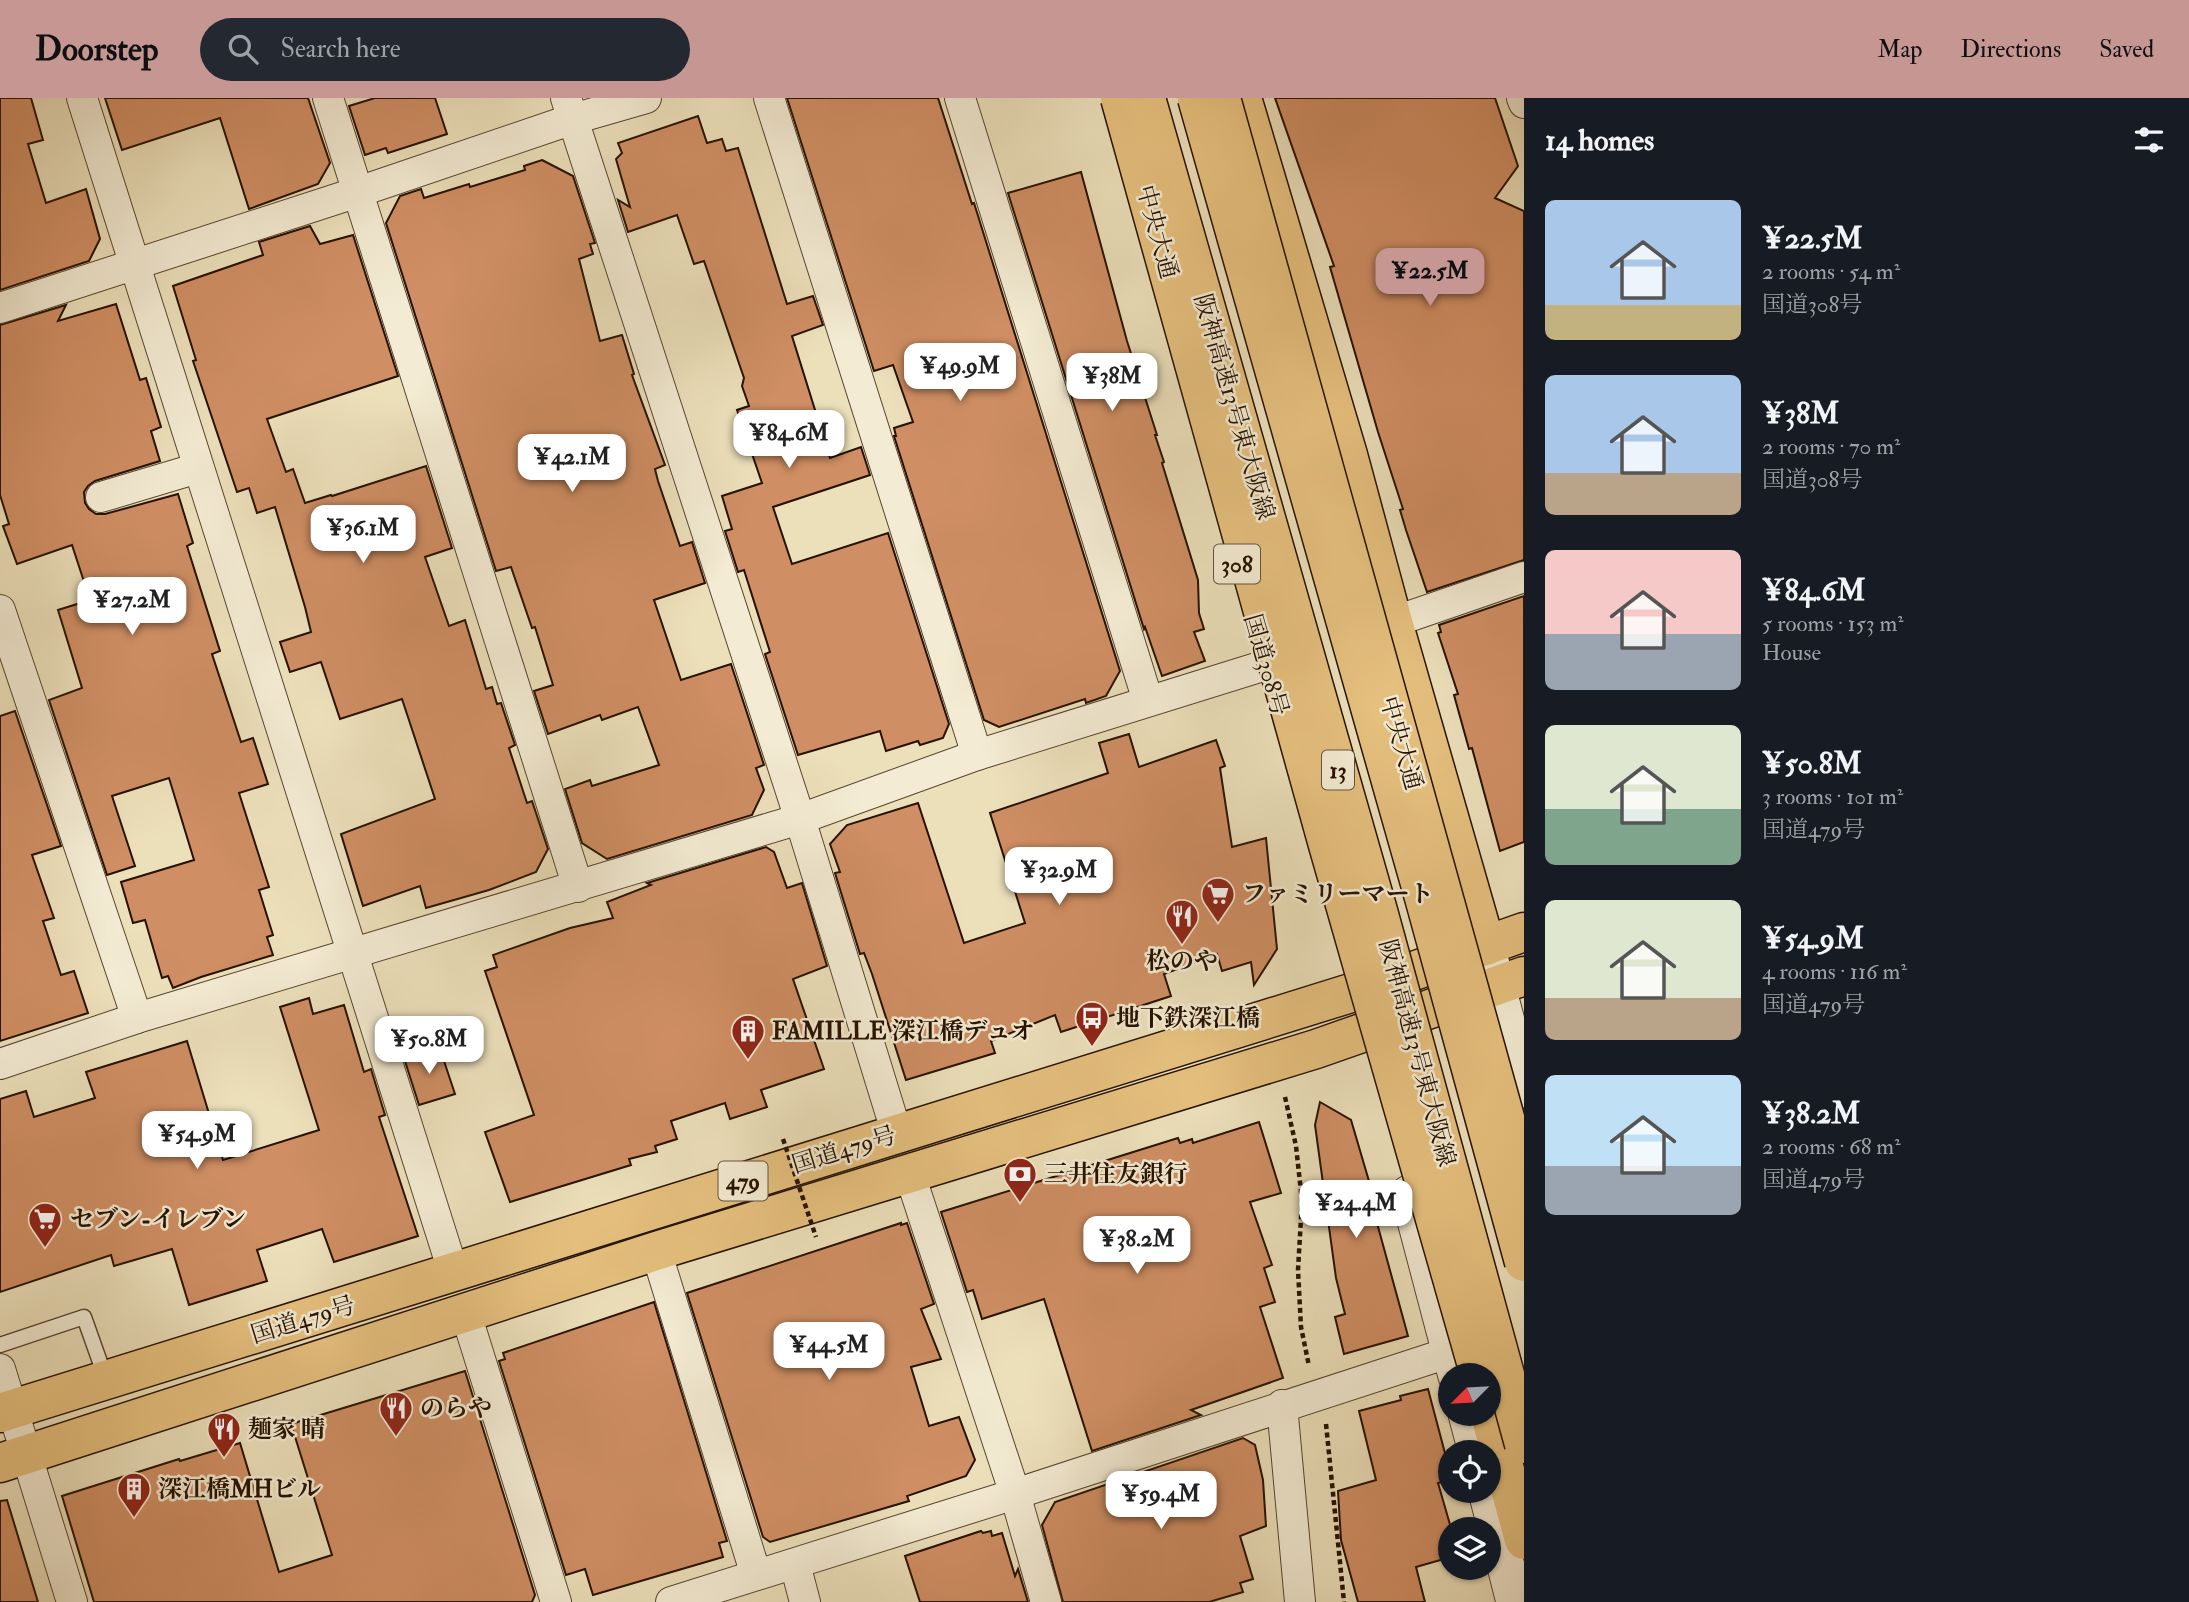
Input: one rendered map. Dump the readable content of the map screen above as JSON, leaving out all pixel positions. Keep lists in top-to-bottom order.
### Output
{
  "streets": {
    "main road": [
      "中央大通",
      "阪神高速13号東大阪線",
      "308",
      "国道308号",
      "13",
      "国道479号",
      "479"
    ]
  },
  "crossings": [
    ["国道308号", "国道479号"]
  ],
  "places": {
    "supermarket": ["ファミリーマート", "セブン-イレブン"],
    "restaurant": ["松のや", "のらや", "麺家 晴"],
    "bus stop": ["地下鉄深江橋"],
    "building": ["FAMILLE 深江橋デュオ", "深江橋MHビル"],
    "bank": ["三井住友銀行"]
  },
  "north": "bottom left",
  "page": {
    "header": "Doorstep",
    "search": "Search here",
    "nav": ["Map", "Directions", "Saved"],
    "heading": "14 homes",
    "list": [
      {
        "name": "¥22.5M",
        "note": "2 rooms · 54 m² · 国道308号"
      },
      {
        "name": "¥38M",
        "note": "2 rooms · 70 m² · 国道308号"
      },
      {
        "name": "¥84.6M",
        "note": "5 rooms · 153 m² · House"
      },
      {
        "name": "¥50.8M",
        "note": "3 rooms · 101 m² · 国道479号"
      },
      {
        "name": "¥54.9M",
        "note": "4 rooms · 116 m² · 国道479号"
      },
      {
        "name": "¥38.2M",
        "note": "2 rooms · 68 m² · 国道479号"
      }
    ],
    "price": [
      "¥22.5M",
      "¥49.9M",
      "¥38M",
      "¥84.6M",
      "¥42.1M",
      "¥36.1M",
      "¥27.2M",
      "¥32.9M",
      "¥50.8M",
      "¥54.9M",
      "¥24.4M",
      "¥38.2M",
      "¥44.5M",
      "¥59.4M"
    ]
  }
}
